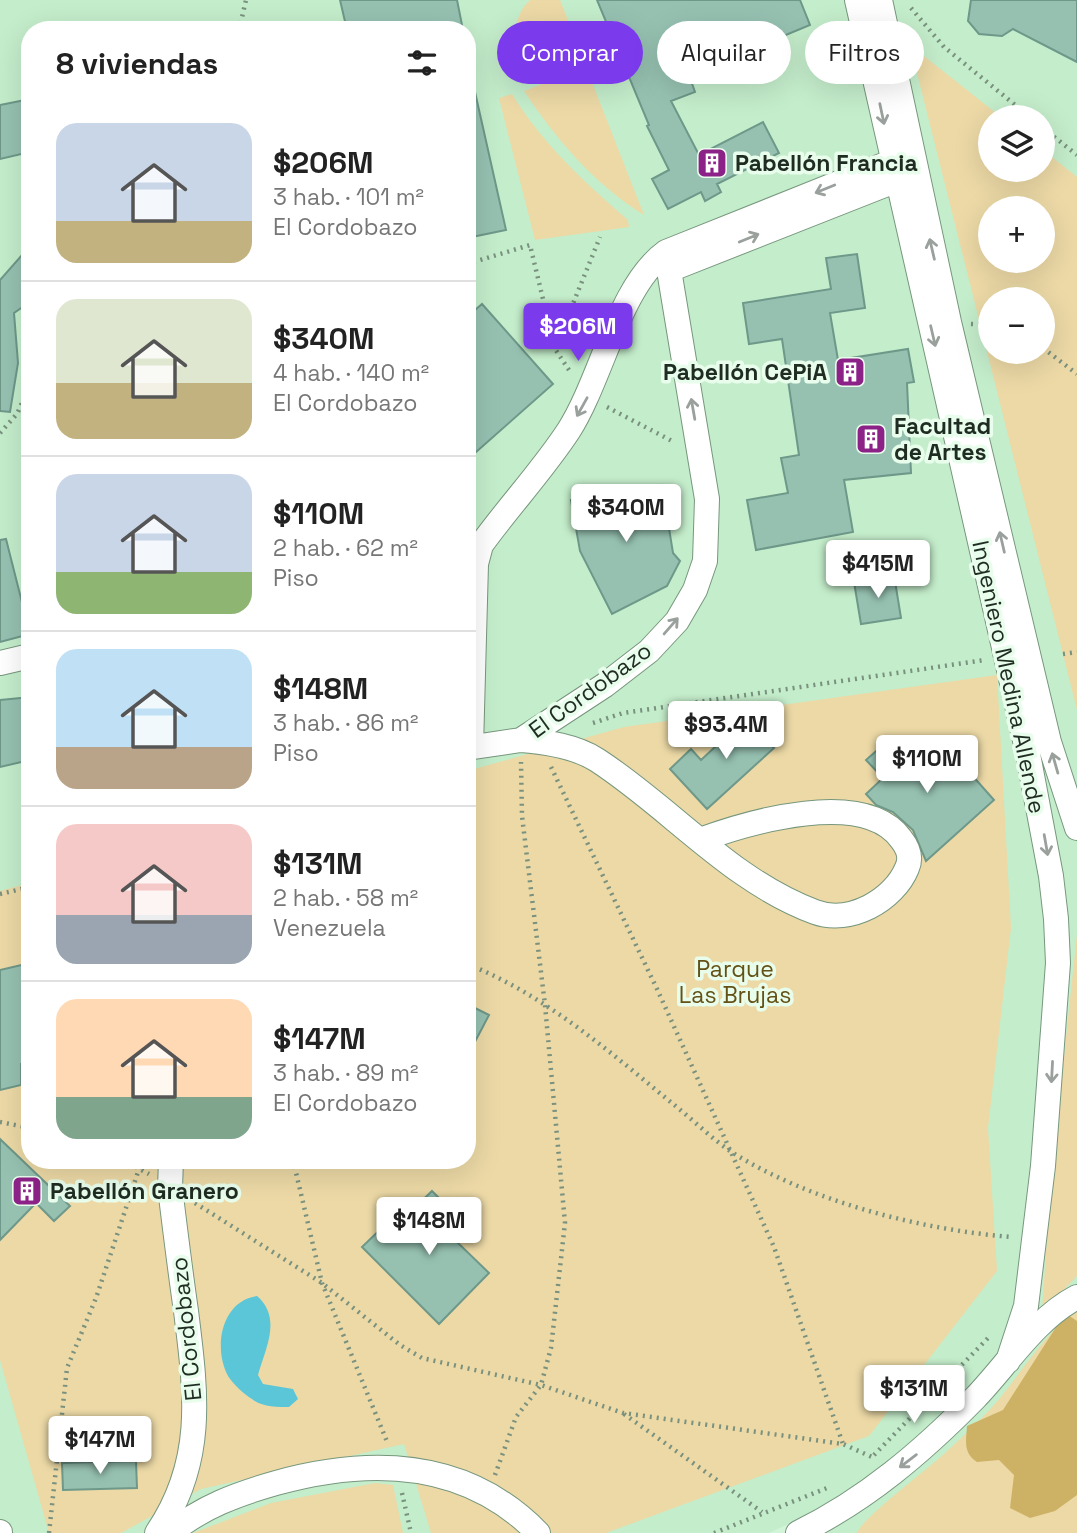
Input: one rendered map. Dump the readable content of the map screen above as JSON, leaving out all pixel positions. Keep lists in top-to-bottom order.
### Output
{
  "streets": {
    "street": ["Ingeniero Medina Allende", "El Cordobazo"]
  },
  "crossings": [
    ["Ingeniero Medina Allende", "El Cordobazo"]
  ],
  "parks": ["Parque Las Brujas"],
  "places": {
    "building": [
      "Pabellón Francia",
      "Pabellón CePiA",
      "Facultad de Artes",
      "Pabellón Granero"
    ]
  },
  "page": {
    "chip": ["Comprar", "Alquilar", "Filtros"],
    "heading": "8 viviendas",
    "map_buttons": ["+", "−"],
    "list": [
      {
        "name": "$206M",
        "note": "3 hab. · 101 m² · El Cordobazo"
      },
      {
        "name": "$340M",
        "note": "4 hab. · 140 m² · El Cordobazo"
      },
      {
        "name": "$110M",
        "note": "2 hab. · 62 m² · Piso"
      },
      {
        "name": "$148M",
        "note": "3 hab. · 86 m² · Piso"
      },
      {
        "name": "$131M",
        "note": "2 hab. · 58 m² · Venezuela"
      },
      {
        "name": "$147M",
        "note": "3 hab. · 89 m² · El Cordobazo"
      }
    ],
    "price": [
      "$206M",
      "$340M",
      "$415M",
      "$93.4M",
      "$110M",
      "$148M",
      "$131M",
      "$147M"
    ]
  }
}
